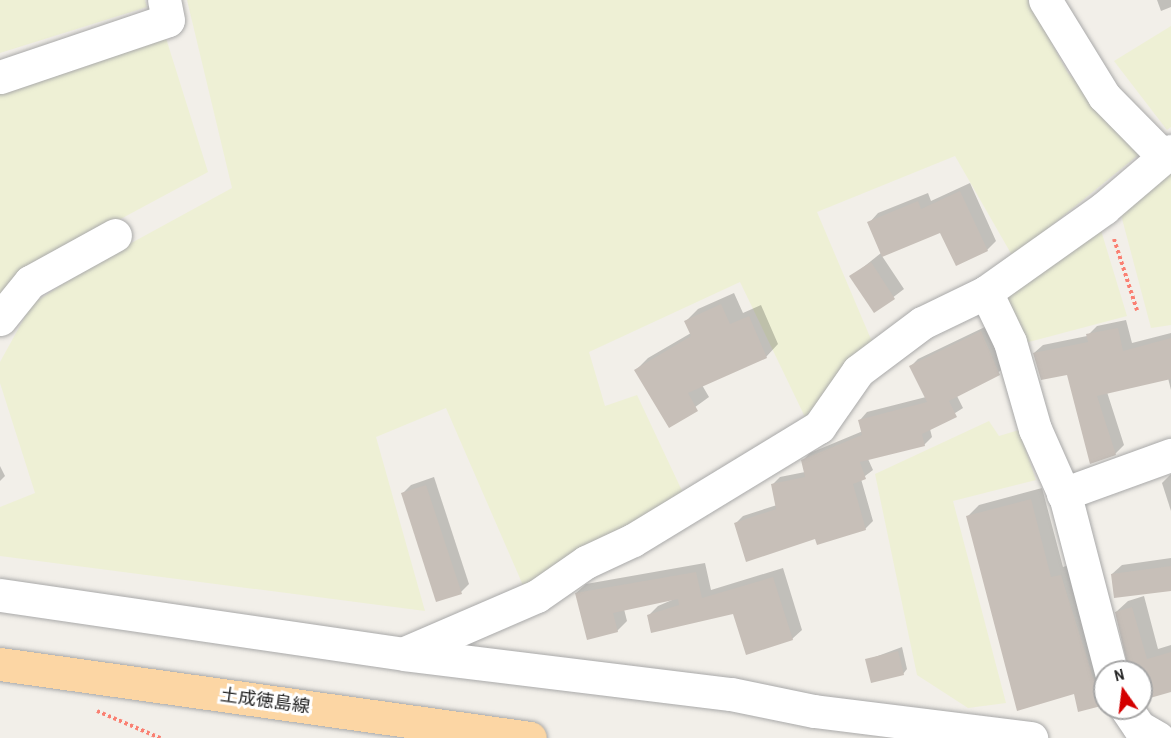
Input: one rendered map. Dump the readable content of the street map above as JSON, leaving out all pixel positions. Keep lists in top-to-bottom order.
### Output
{
  "streets": {
    "main road": ["土成徳島線"]
  },
  "north": "top"
}
